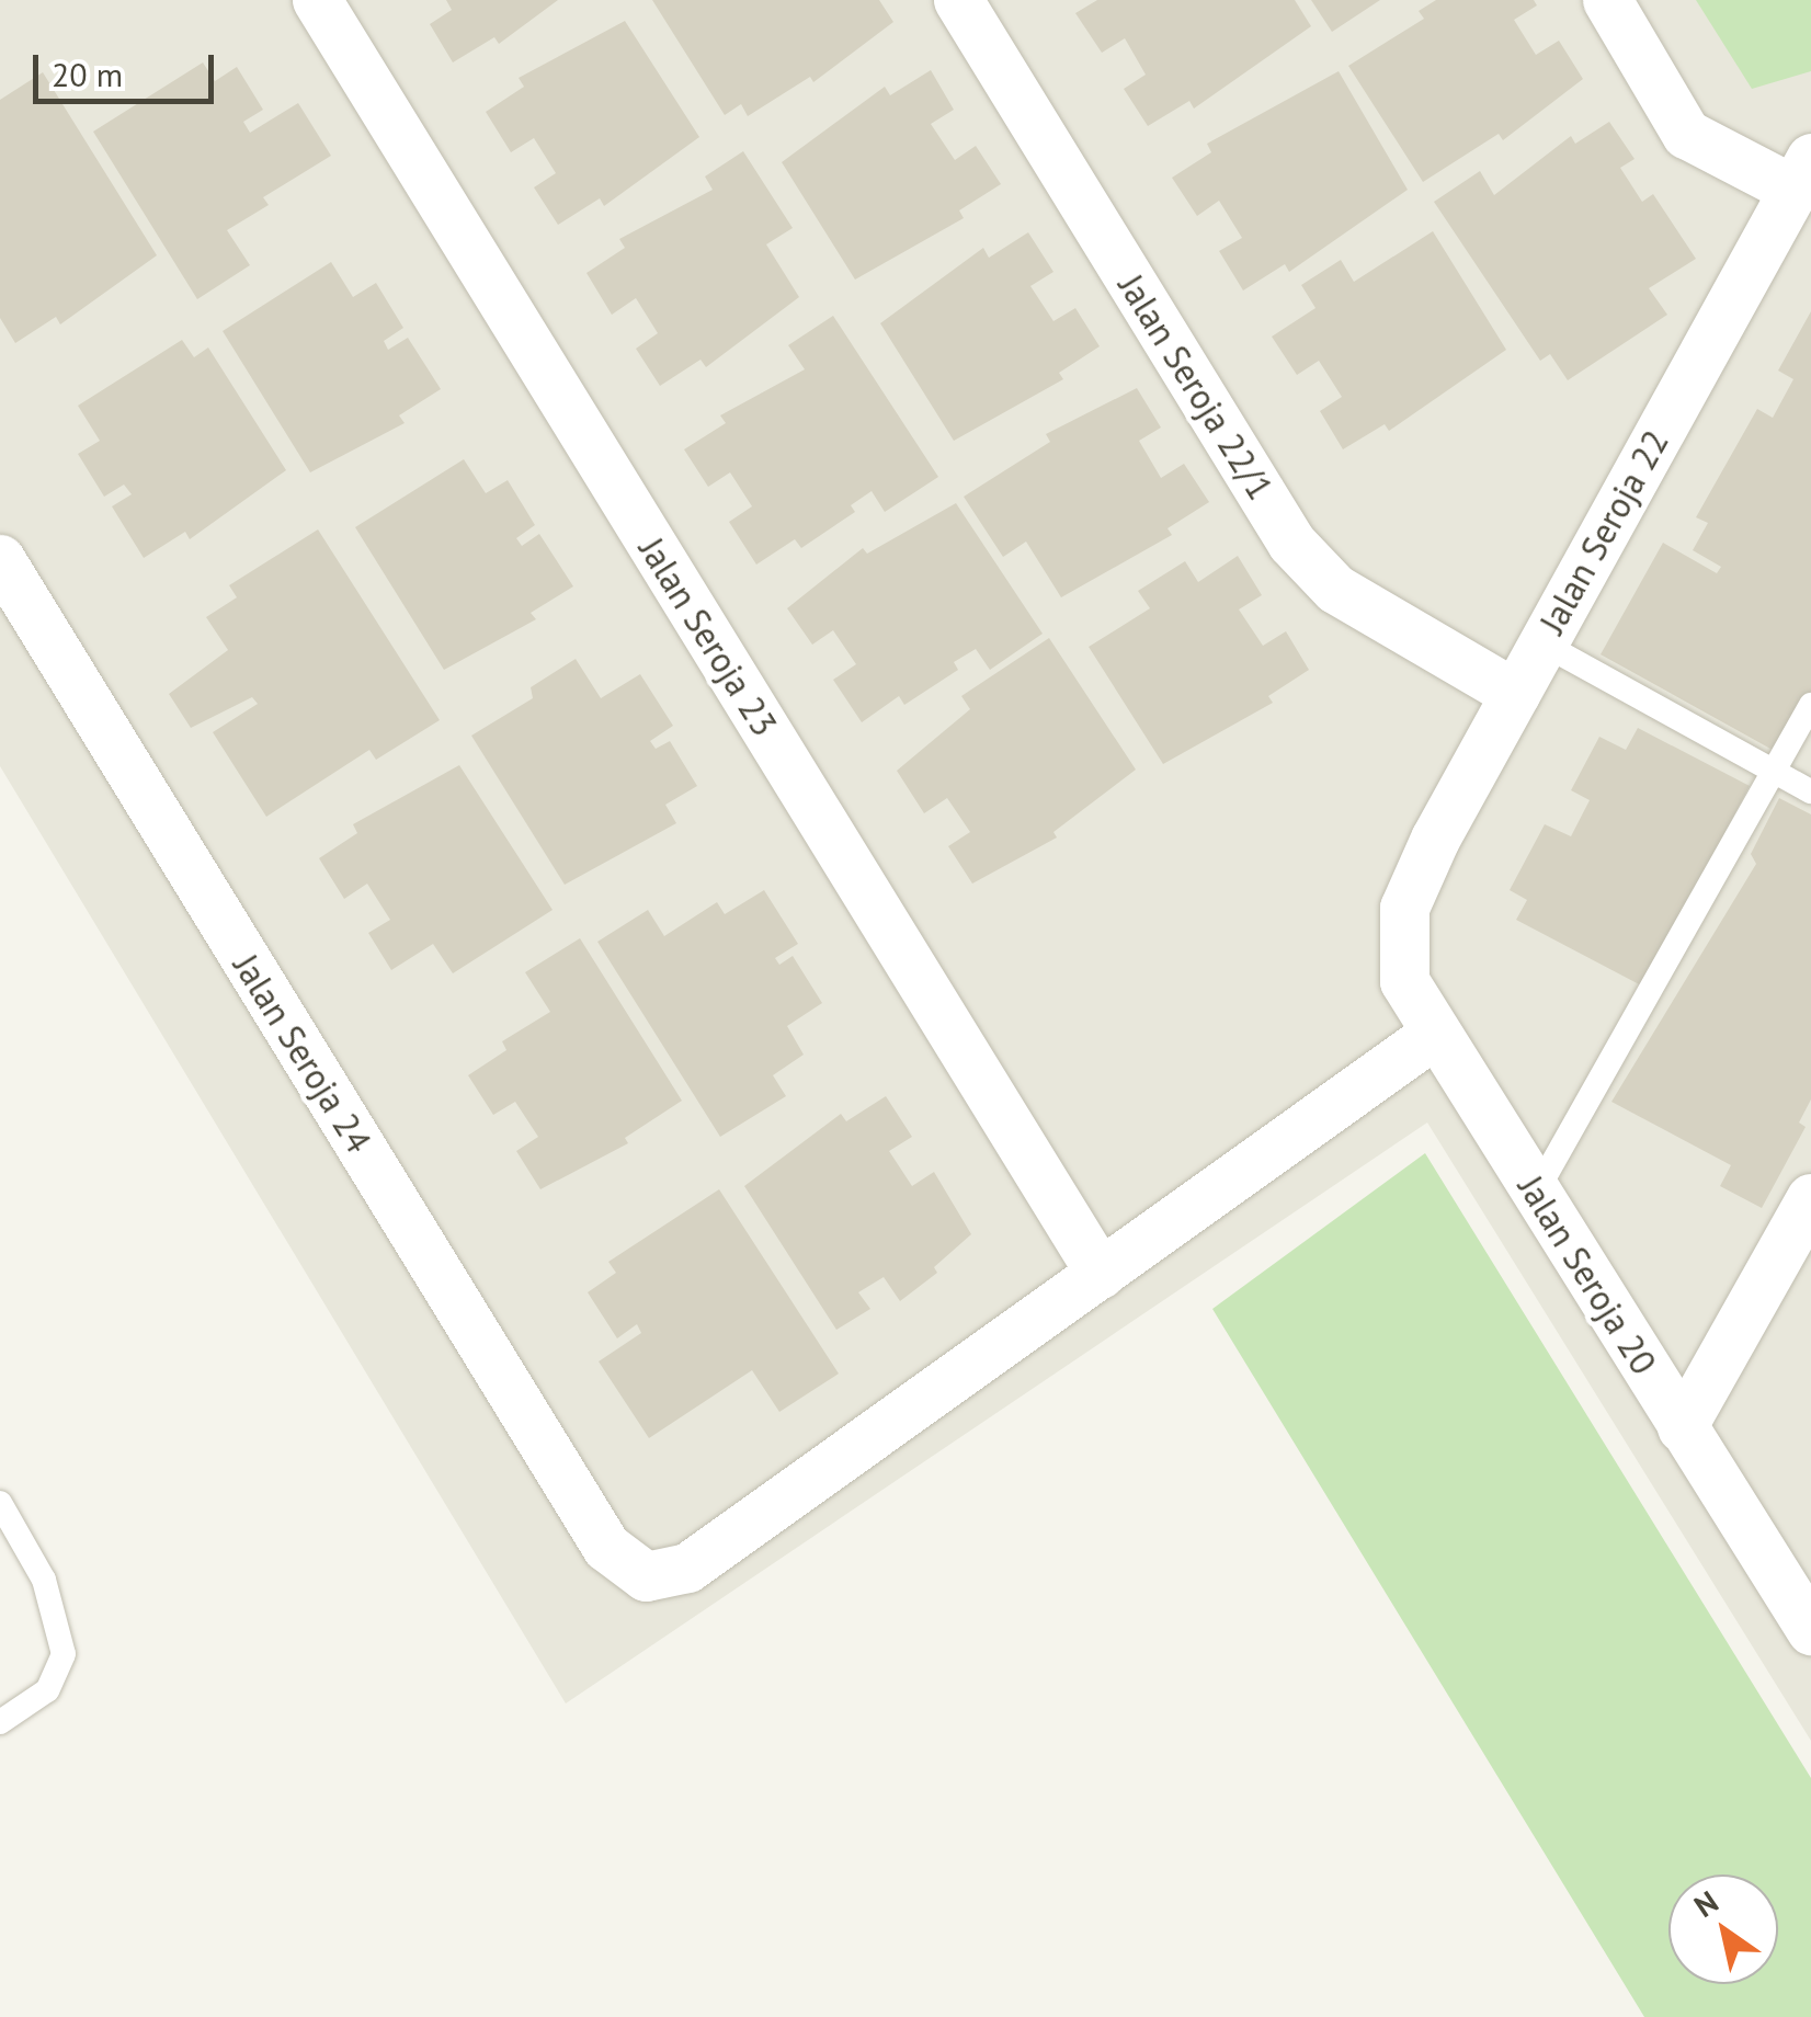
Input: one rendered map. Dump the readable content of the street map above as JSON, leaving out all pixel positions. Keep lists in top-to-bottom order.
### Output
{
  "streets": {
    "street": [
      "Jalan Seroja 22/1",
      "Jalan Seroja 22",
      "Jalan Seroja 23",
      "Jalan Seroja 24",
      "Jalan Seroja 20"
    ]
  },
  "crossings": [
    ["Jalan Seroja 22/1", "Jalan Seroja 22"],
    ["Jalan Seroja 22", "Jalan Seroja 20"],
    ["Jalan Seroja 23", "Jalan Seroja 24"]
  ],
  "scale_bar": "20 m",
  "north": "top left"
}
